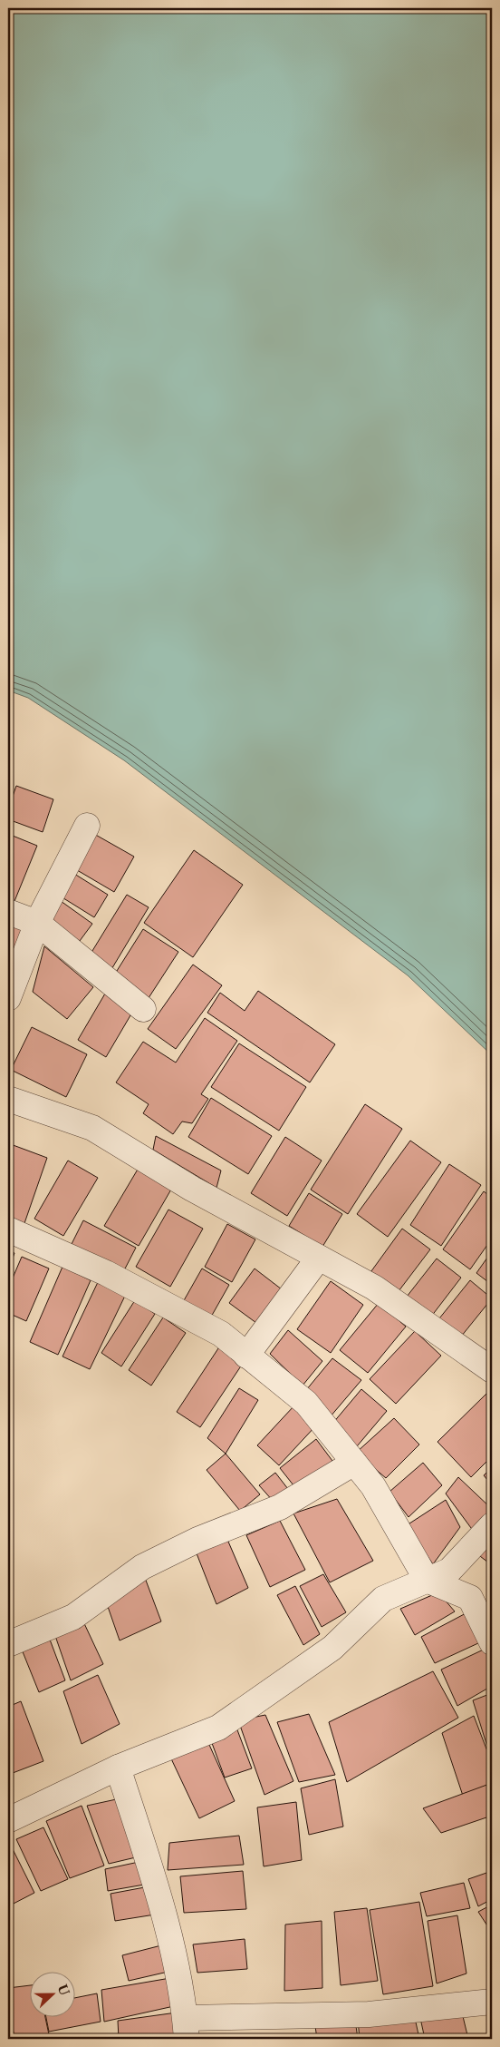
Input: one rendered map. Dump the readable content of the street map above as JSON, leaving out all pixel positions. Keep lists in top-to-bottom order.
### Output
{
  "north": "right"
}
